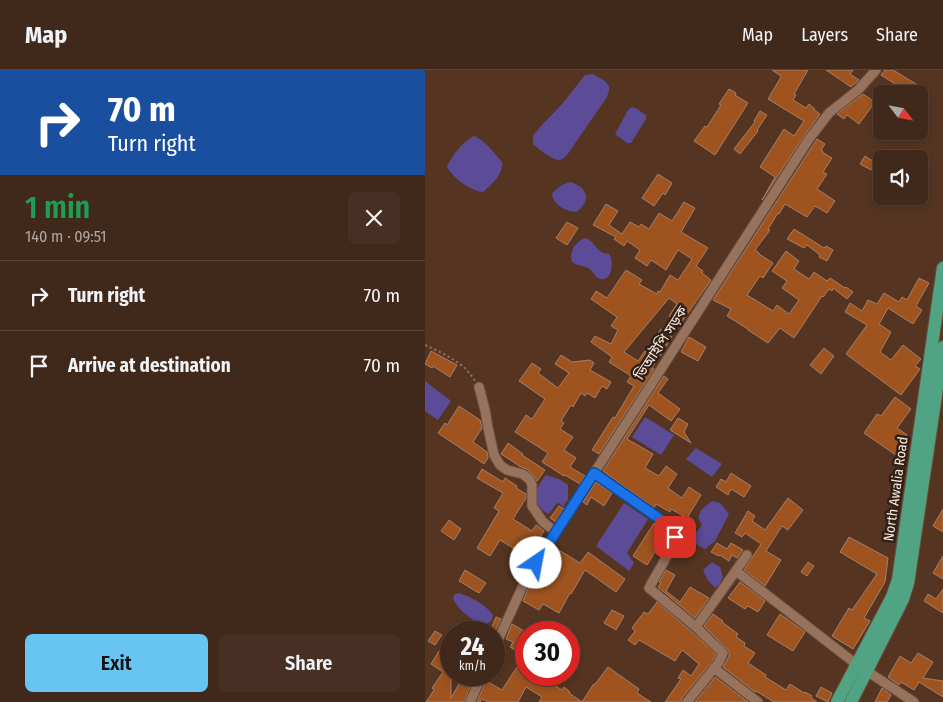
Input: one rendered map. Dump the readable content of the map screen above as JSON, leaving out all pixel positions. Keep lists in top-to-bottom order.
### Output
{
  "streets": {
    "main road": ["North Awalia Road"],
    "street": ["ভিআইপি সড়ক"]
  },
  "north": "bottom right",
  "page": {
    "header": "Map",
    "nav": ["Map", "Layers", "Share"],
    "turn": ["70 m", "Turn right"],
    "heading": ["1 min", "140 m · 09:51"],
    "list": [
      {
        "name": "Turn right",
        "value": "70 m"
      },
      {
        "name": "Arrive at destination",
        "value": "70 m"
      }
    ],
    "speed": "24 km/h",
    "limit": "30",
    "buttons": ["Exit", "Share"]
  }
}
